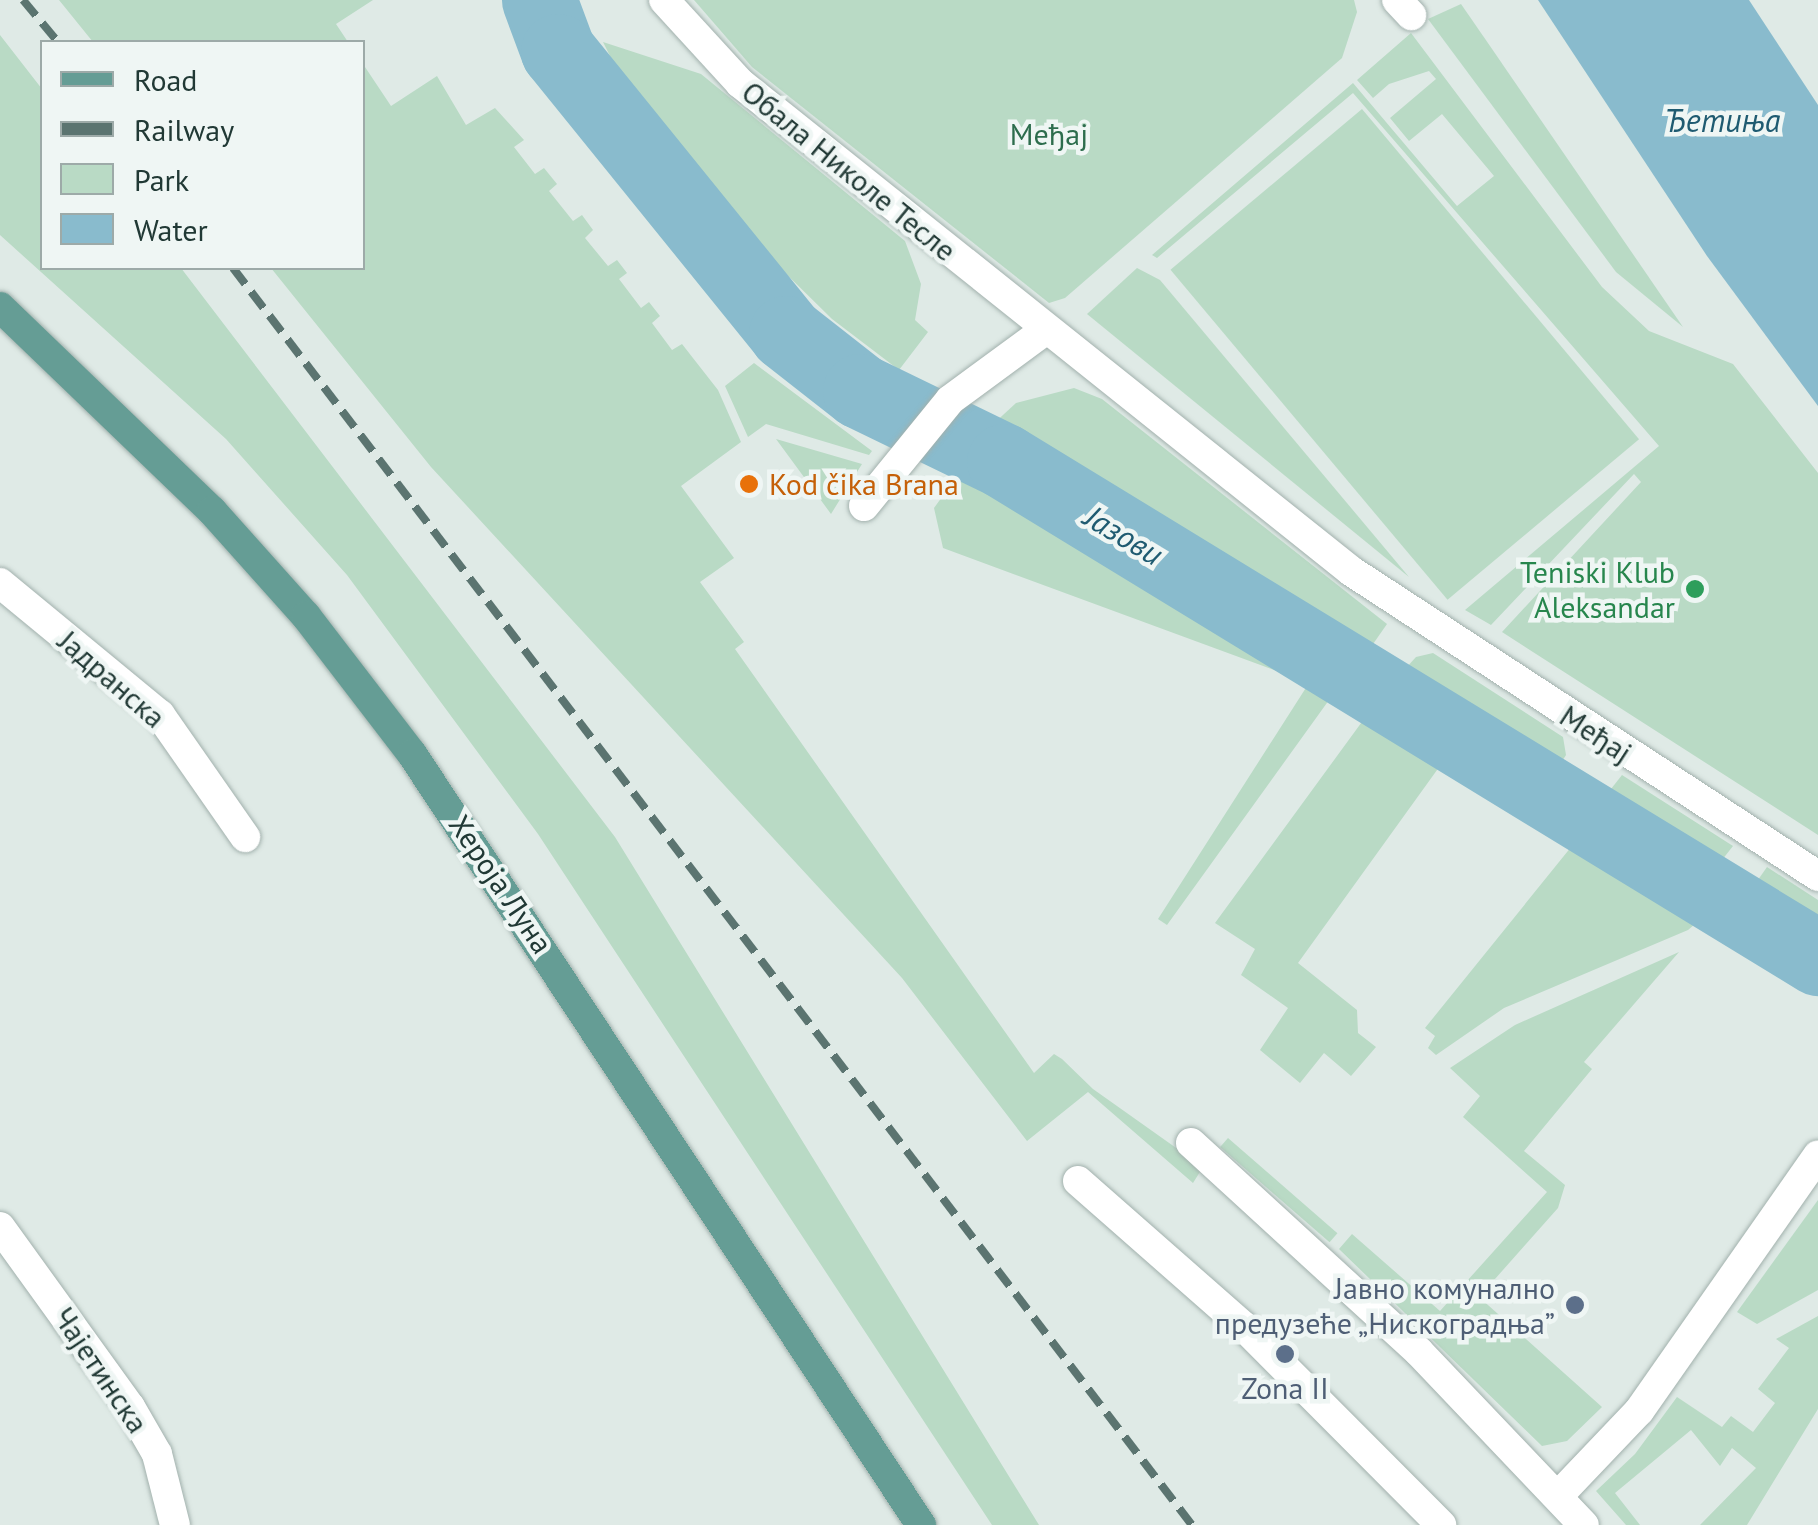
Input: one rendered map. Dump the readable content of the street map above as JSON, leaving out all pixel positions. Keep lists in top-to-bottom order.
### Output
{
  "streets": {
    "main road": ["Хероја Луна"],
    "street": [
      "Обала Николе Тесле",
      "Јадранска",
      "Међај",
      "Чајетинска"
    ]
  },
  "crossings": [
    ["Обала Николе Тесле", "Међај"]
  ],
  "water": ["Ђетиња", "Јазови"],
  "parks": ["Међај"],
  "places": [
    "Kod čika Brana",
    "Teniski Klub Aleksandar",
    "Јавно комунално предузеће „Нискоградња”",
    "Zona II"
  ],
  "legend": [
    "Road",
    "Railway",
    "Park",
    "Water"
  ]
}
